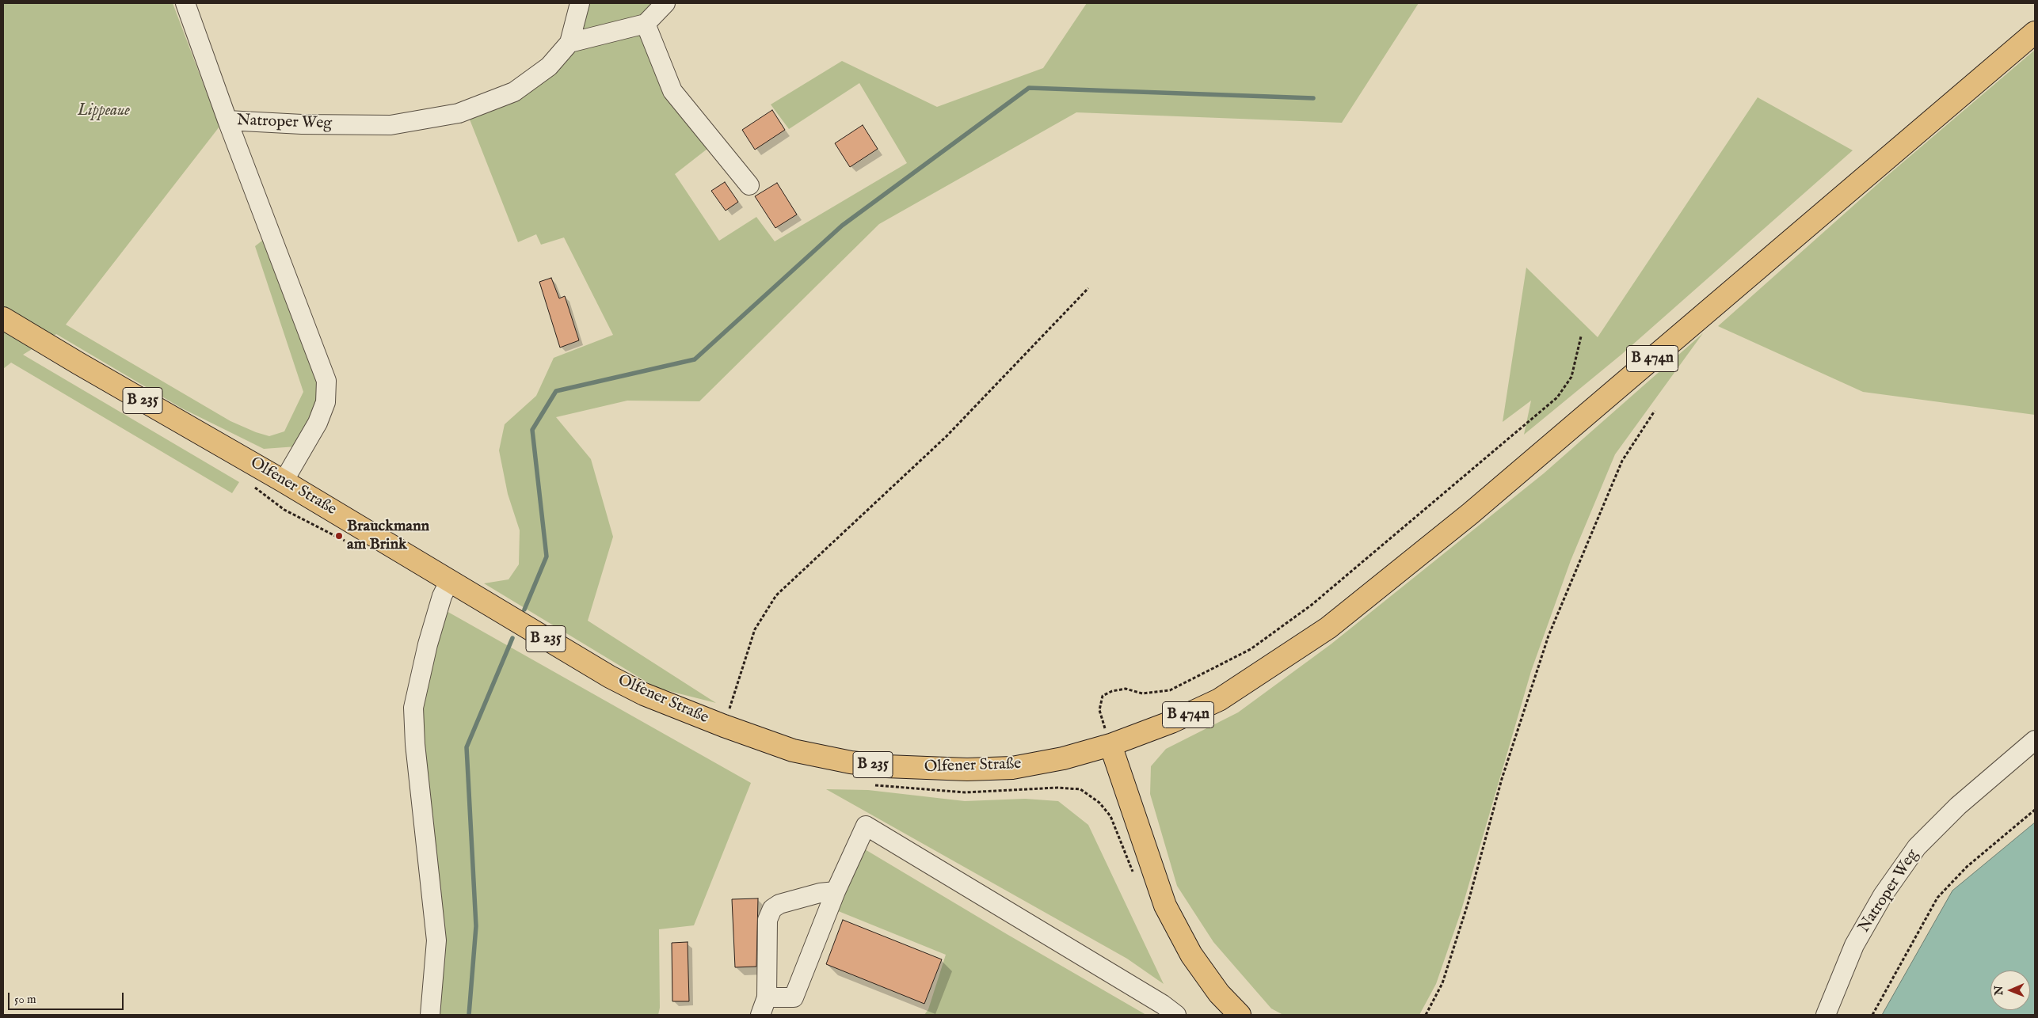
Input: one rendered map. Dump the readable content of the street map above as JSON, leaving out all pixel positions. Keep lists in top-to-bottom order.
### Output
{
  "streets": {
    "main road": ["B 474n", "B 235", "Olfener Straße"],
    "street": ["Natroper Weg"]
  },
  "crossings": [
    ["Natroper Weg", "Olfener Straße"],
    ["B 474n", "Olfener Straße"]
  ],
  "parks": ["Lippeaue"],
  "places": ["Brauckmann am Brink"],
  "scale_bar": "50 m",
  "north": "left"
}
